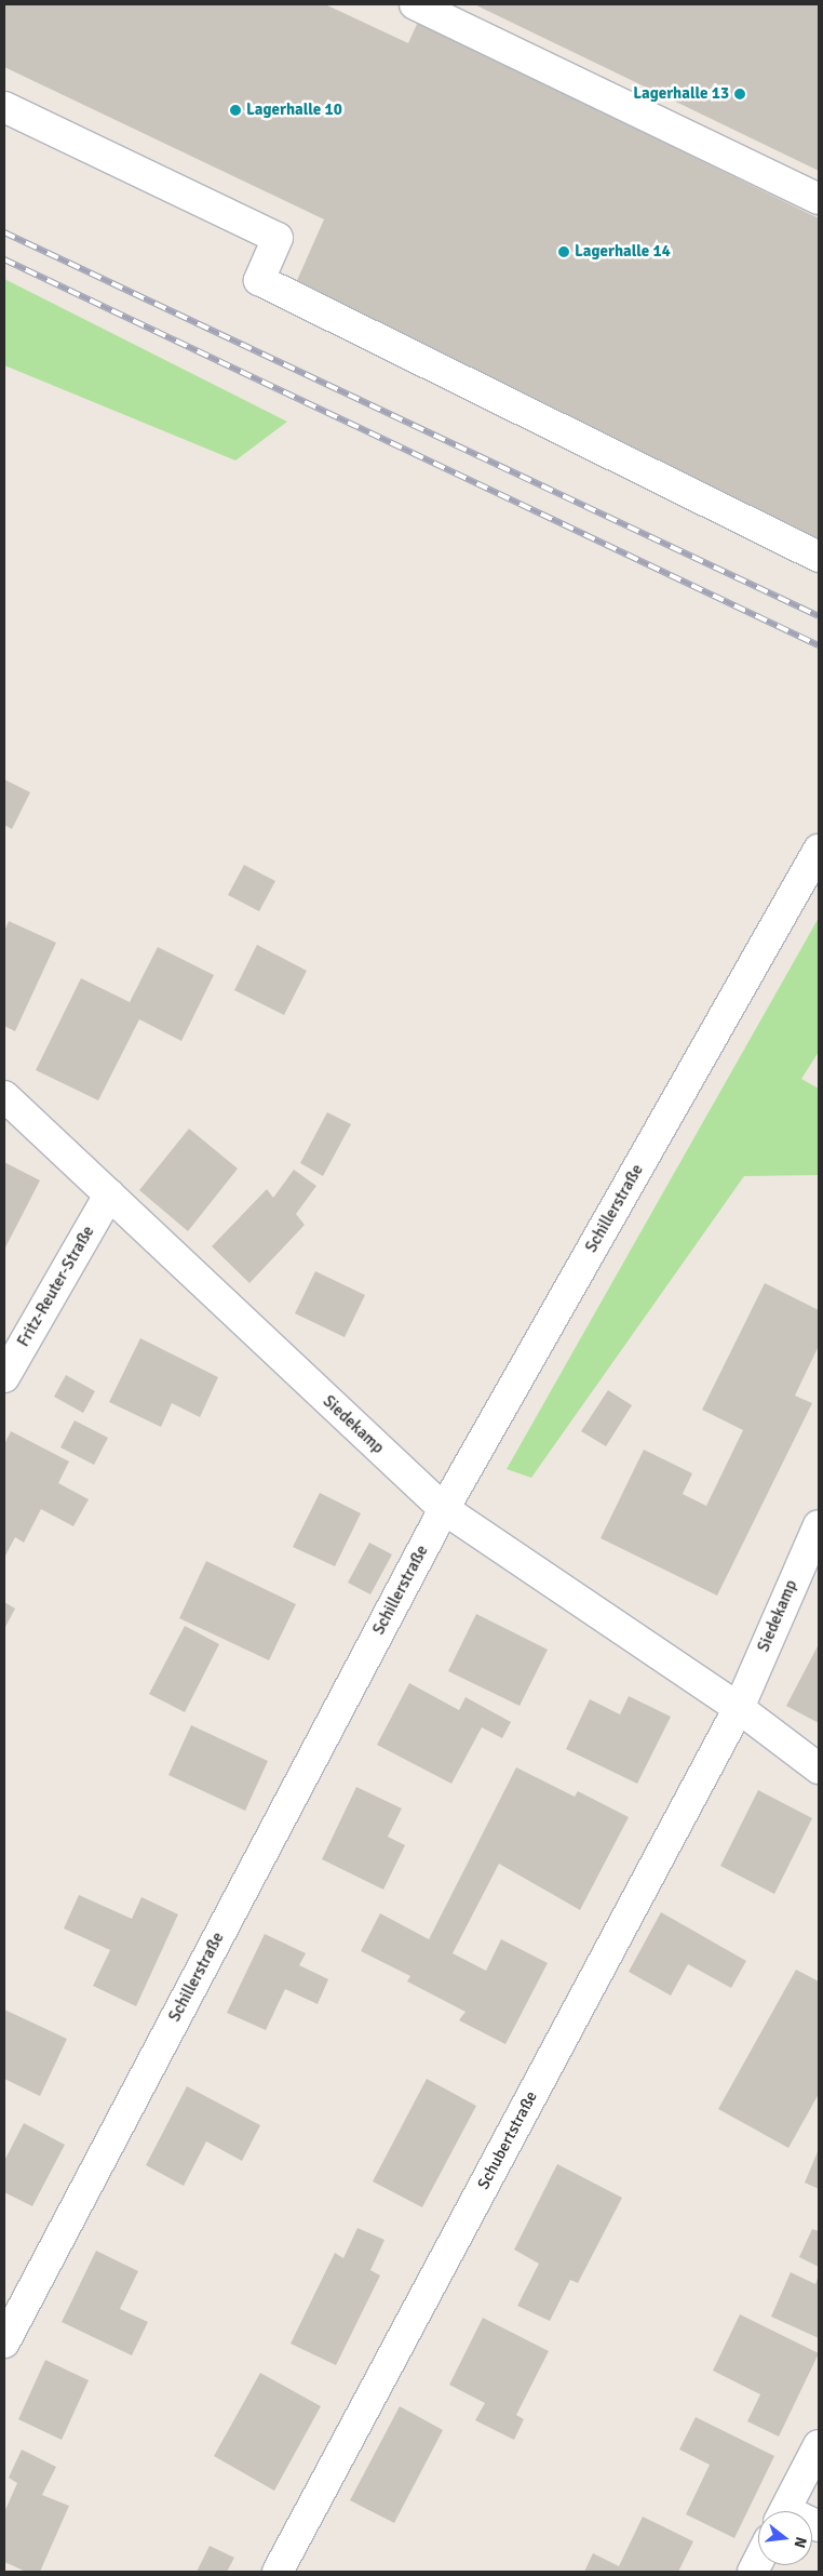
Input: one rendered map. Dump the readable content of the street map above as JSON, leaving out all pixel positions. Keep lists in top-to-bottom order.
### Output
{
  "streets": {
    "street": [
      "Schillerstraße",
      "Fritz-Reuter-Straße",
      "Siedekamp",
      "Schubertstraße"
    ]
  },
  "crossings": [
    ["Schillerstraße", "Siedekamp"],
    ["Fritz-Reuter-Straße", "Siedekamp"],
    ["Siedekamp", "Schubertstraße"]
  ],
  "places": ["Lagerhalle 13", "Lagerhalle 10", "Lagerhalle 14"],
  "north": "right"
}
